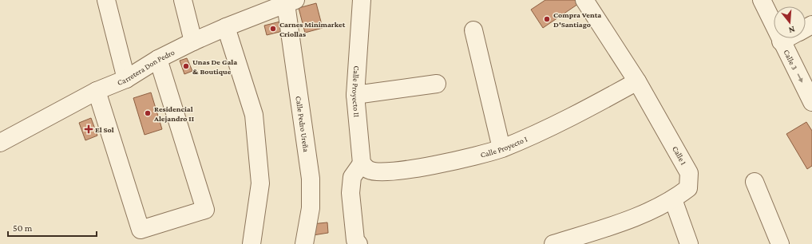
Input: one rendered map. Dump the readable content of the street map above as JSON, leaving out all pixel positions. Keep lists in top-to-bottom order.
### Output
{
  "streets": {
    "street": [
      "Calle 3",
      "Carretera Don Pedro",
      "Calle Proyecto II",
      "Calle Pedro Ureña",
      "Calle Proyecto I",
      "Calle 1"
    ]
  },
  "crossings": [
    ["Carretera Don Pedro", "Calle Pedro Ureña"],
    ["Calle Proyecto II", "Calle Proyecto I"],
    ["Calle Proyecto I", "Calle 1"]
  ],
  "one_way": ["Calle 3"],
  "places": {
    "other": [
      "Compra Venta D'Santiago",
      "Carnes Minimarket Criollas",
      "Unas De Gala & Boutique",
      "Residencial Alejandro II"
    ],
    "health": ["El Sol"]
  },
  "scale_bar": "50 m",
  "north": "bottom"
}
